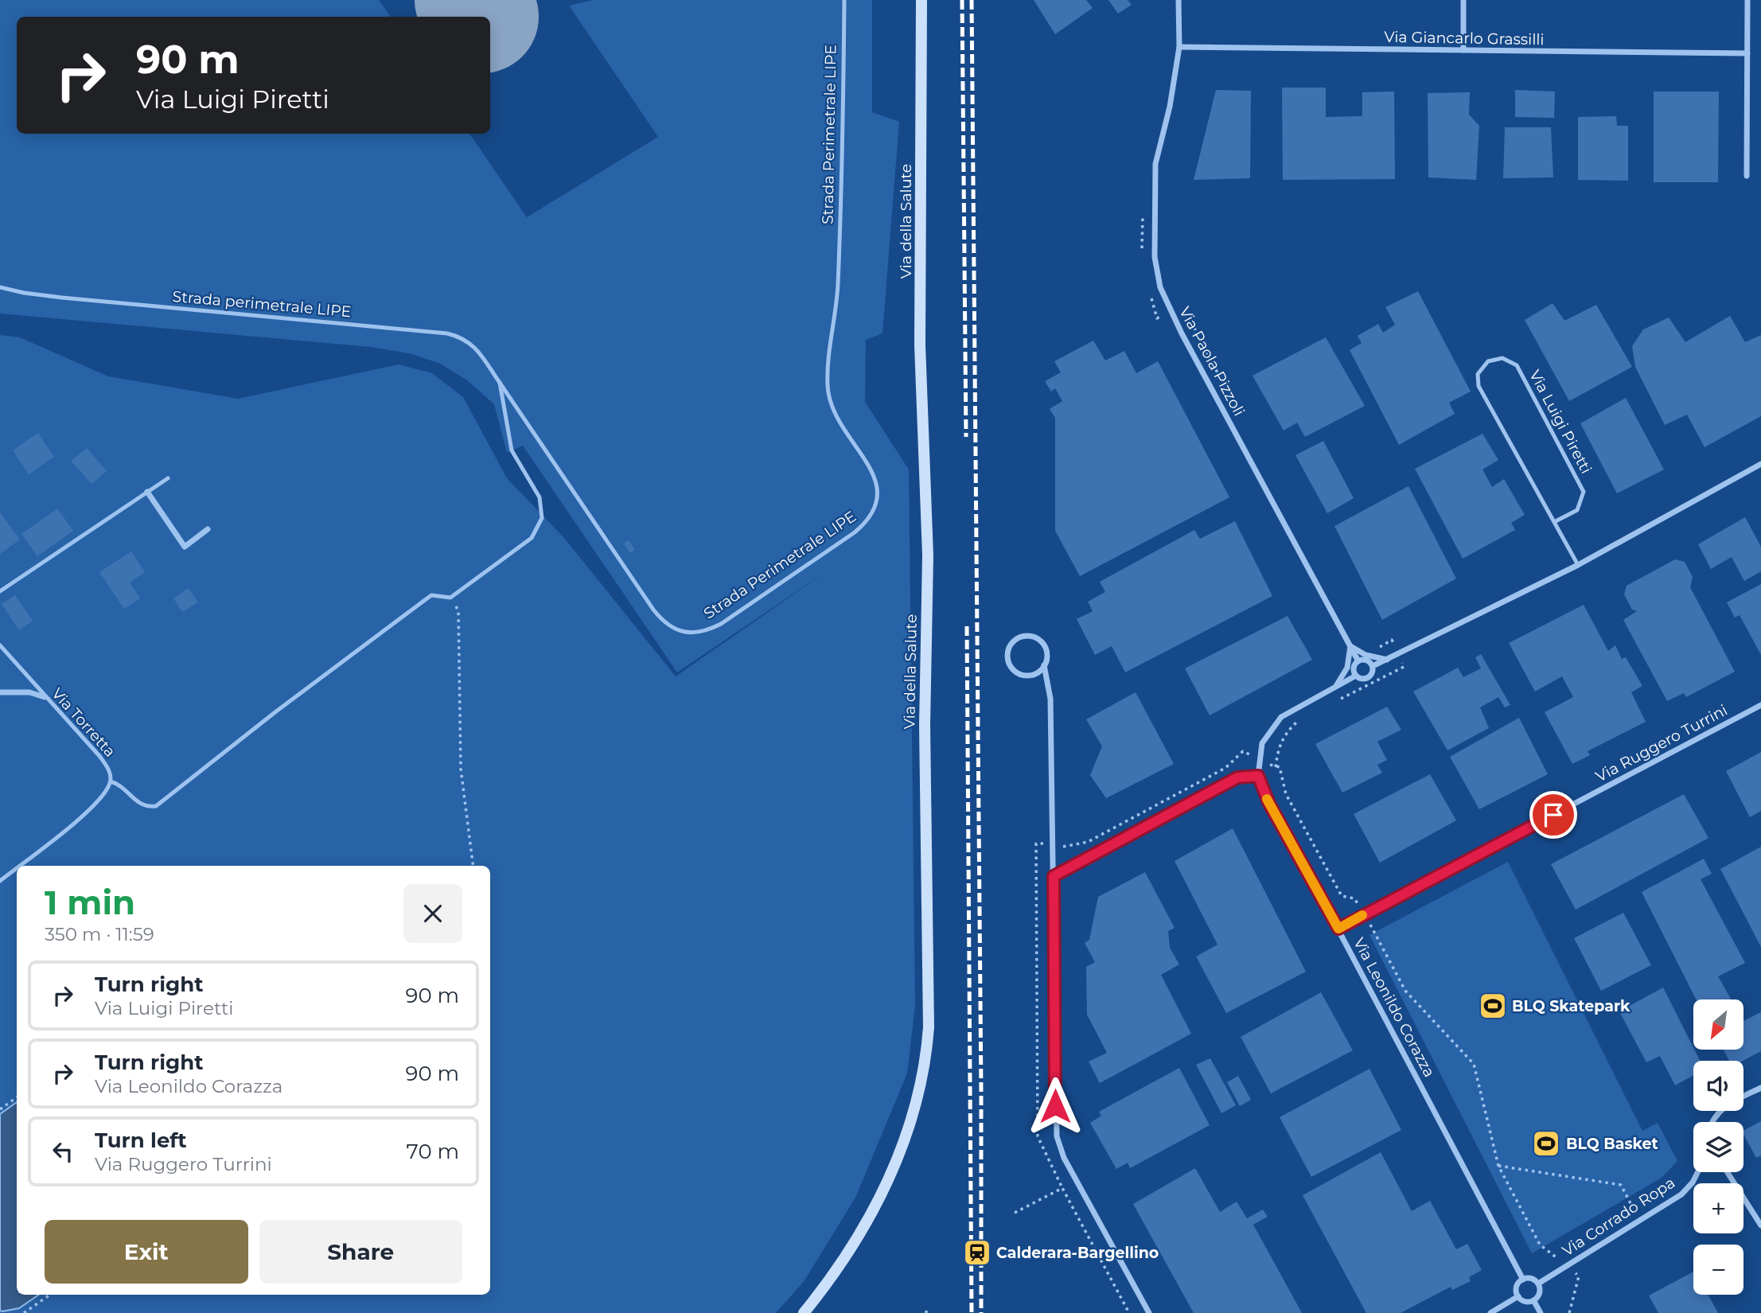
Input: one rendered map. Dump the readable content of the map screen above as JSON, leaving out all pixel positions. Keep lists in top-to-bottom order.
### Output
{
  "streets": {
    "street": [
      "Via Giancarlo Grassilli",
      "Via della Salute",
      "Via Paola Pizzoli",
      "Via Ruggero Turrini",
      "Via Leonildo Corazza",
      "Via Corrado Ropa"
    ],
    "lane": [
      "Strada Perimetrale LIPE",
      "Strada perimetrale LIPE",
      "Via Luigi Piretti",
      "Via Torretta"
    ]
  },
  "crossings": [
    ["Via Giancarlo Grassilli", "Via Paola Pizzoli"],
    ["Strada Perimetrale LIPE", "Strada perimetrale LIPE"],
    ["Via Ruggero Turrini", "Via Leonildo Corazza"],
    ["Via Leonildo Corazza", "Via Corrado Ropa"]
  ],
  "places": {
    "sports": ["BLQ Skatepark", "BLQ Basket"],
    "station": ["Calderara-Bargellino"]
  },
  "north": "bottom left",
  "page": {
    "turn": ["90 m", "Via Luigi Piretti"],
    "heading": ["1 min", "350 m · 11:59"],
    "list": [
      {
        "name": "Turn right",
        "note": "Via Luigi Piretti",
        "value": "90 m"
      },
      {
        "name": "Turn right",
        "note": "Via Leonildo Corazza",
        "value": "90 m"
      },
      {
        "name": "Turn left",
        "note": "Via Ruggero Turrini",
        "value": "70 m"
      }
    ],
    "map_buttons": ["+", "−"],
    "buttons": ["Exit", "Share"]
  }
}
